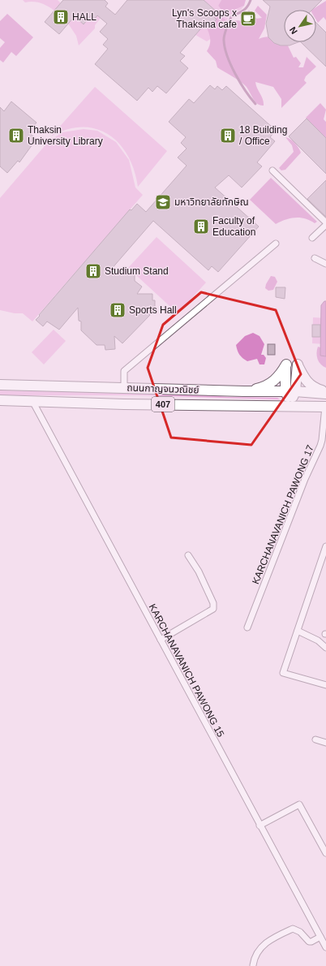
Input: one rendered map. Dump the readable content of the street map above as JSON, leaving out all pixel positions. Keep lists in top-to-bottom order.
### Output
{
  "streets": {
    "main road": ["ถนนกาญจนวณิชย์", "407"],
    "street": ["KARCHANAVANICH PAWONG 17", "KARCHANAVANICH PAWONG 15"]
  },
  "crossings": [
    ["ถนนกาญจนวณิชย์", "KARCHANAVANICH PAWONG 17"],
    ["ถนนกาญจนวณิชย์", "KARCHANAVANICH PAWONG 15"]
  ],
  "places": {
    "building": [
      "HALL",
      "Thaksin University Library",
      "18 Building / Office",
      "Faculty of Education",
      "Studium Stand",
      "Sports Hall"
    ],
    "cafe": ["Lyn's Scoops x Thaksina cafe"],
    "school or university": ["มหาวิทยาลัยทักษิณ"]
  },
  "north": "bottom left"
}
